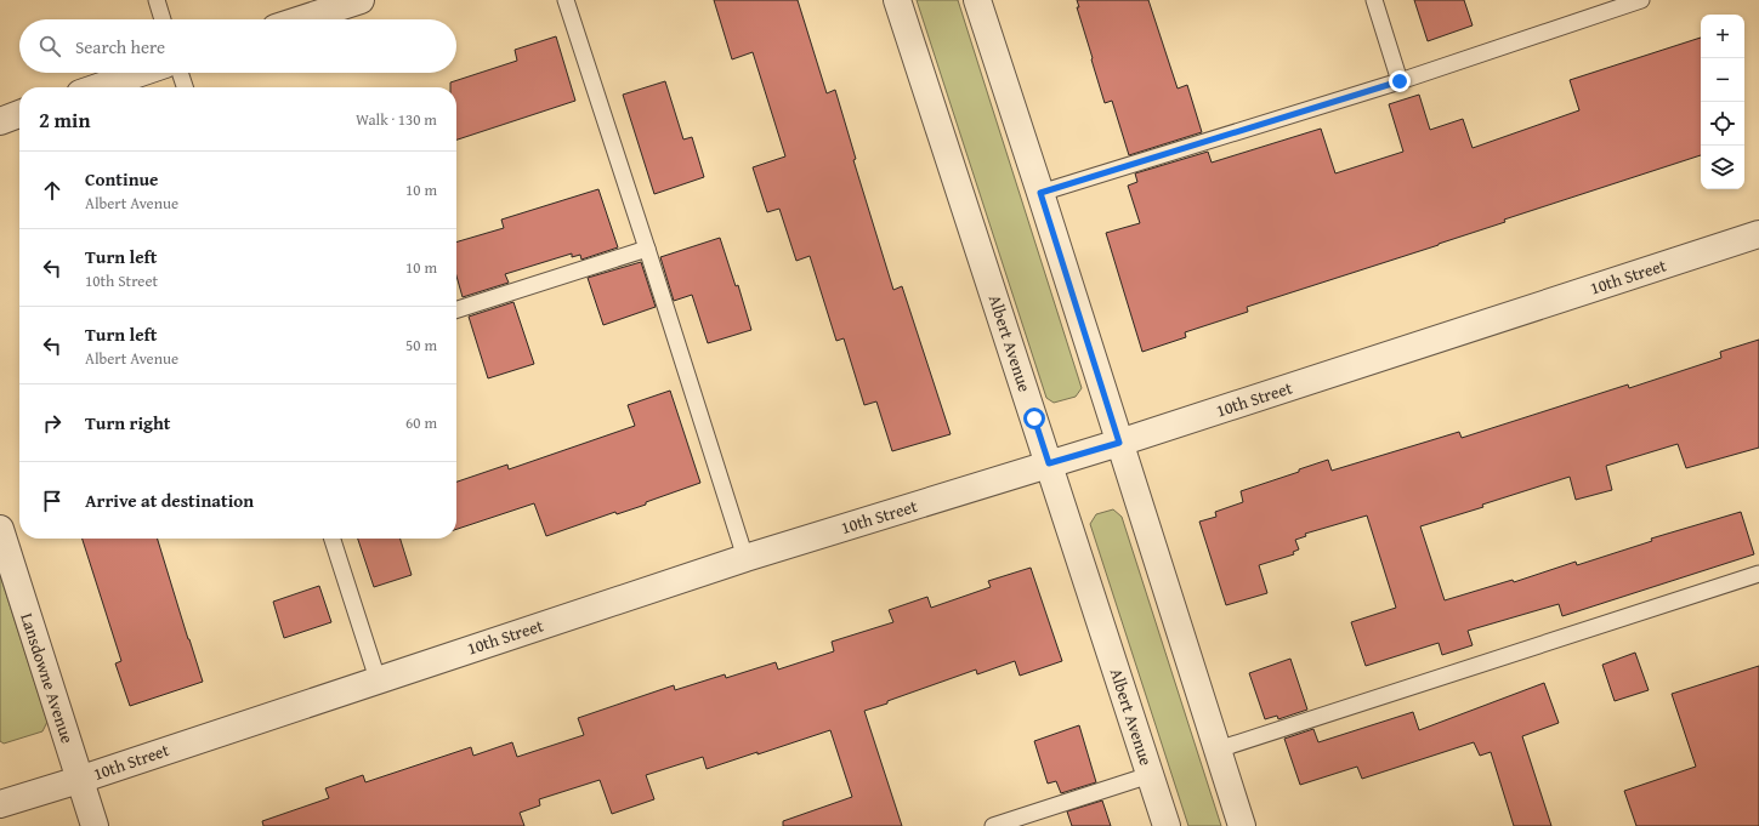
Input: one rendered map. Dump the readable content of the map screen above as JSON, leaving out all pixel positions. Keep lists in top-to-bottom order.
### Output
{
  "streets": {
    "street": ["10th Street", "Albert Avenue", "Lansdowne Avenue"]
  },
  "crossings": [
    ["10th Street", "Albert Avenue"],
    ["10th Street", "Lansdowne Avenue"]
  ],
  "page": {
    "map_buttons": ["+", "−"],
    "search": "Search here",
    "heading": ["2 min", "Walk · 130 m"],
    "list": [
      ["Continue", "Albert Avenue", "10 m"],
      ["Turn left", "10th Street", "10 m"],
      ["Turn left", "Albert Avenue", "50 m"],
      ["Turn right", "60 m"],
      "Arrive at destination"
    ]
  }
}
